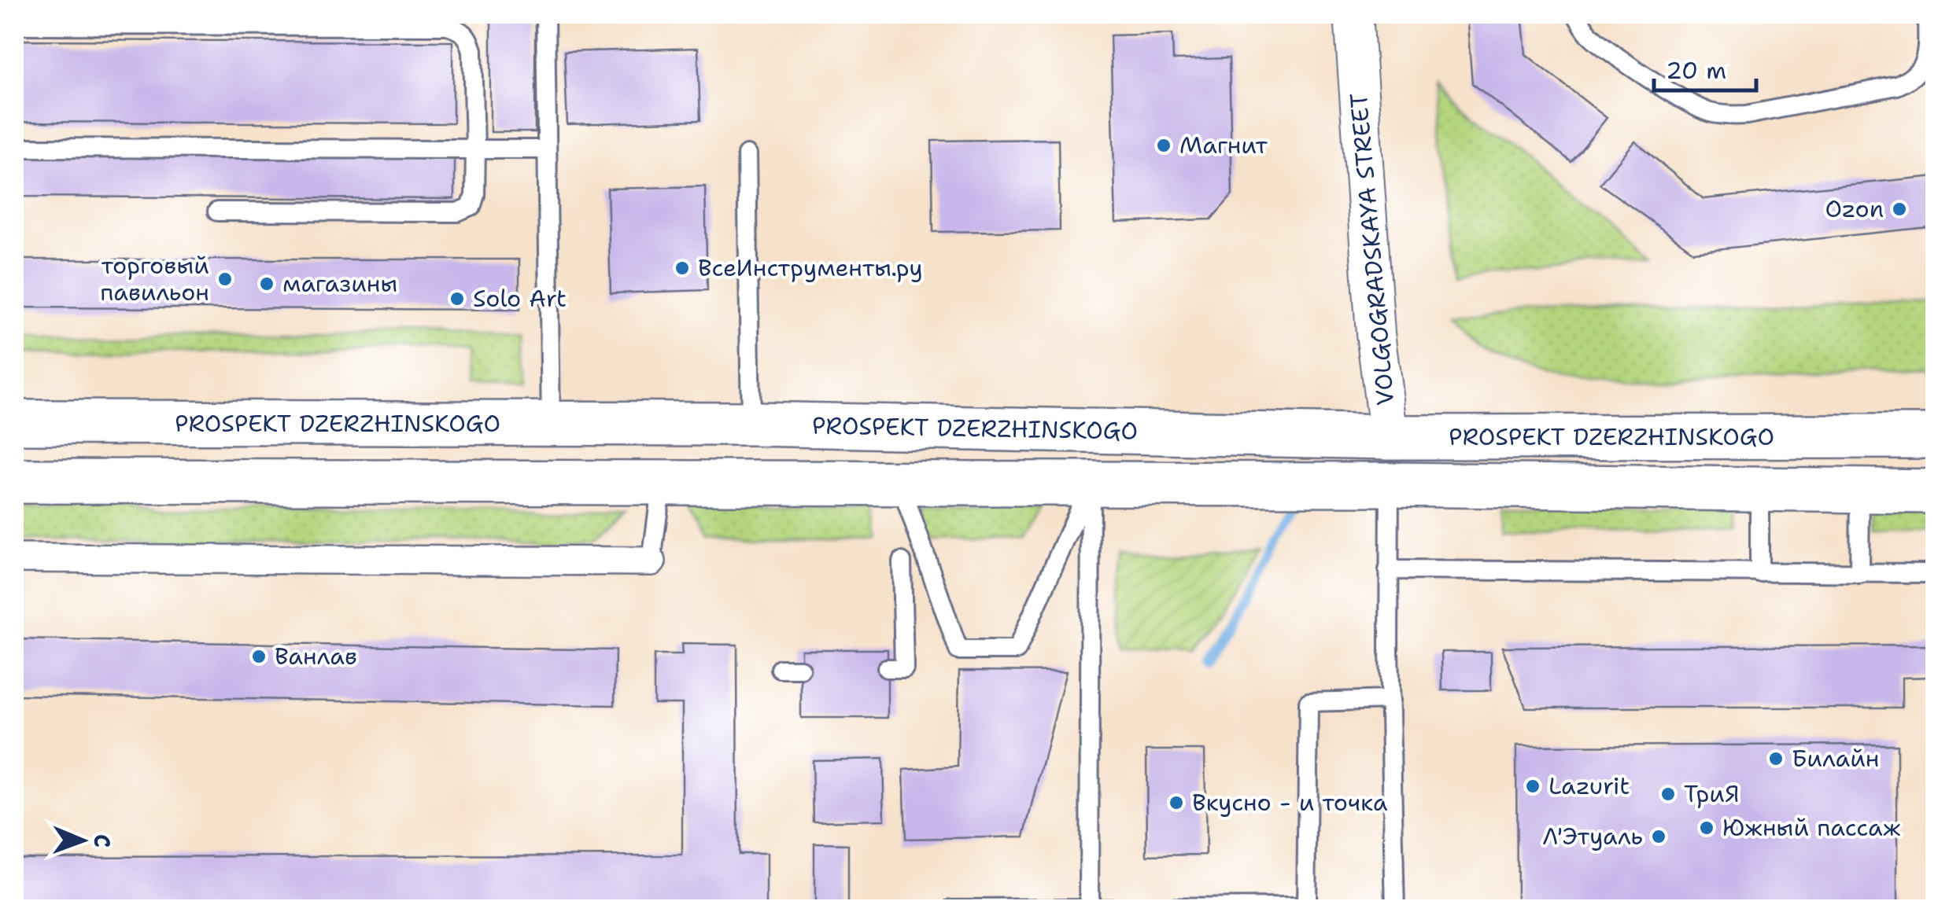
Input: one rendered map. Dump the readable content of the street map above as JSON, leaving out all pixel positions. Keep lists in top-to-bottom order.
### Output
{
  "streets": {
    "street": ["VOLGOGRADSKAYA STREET", "PROSPEKT DZERZHINSKOGO"]
  },
  "crossings": [
    ["VOLGOGRADSKAYA STREET", "PROSPEKT DZERZHINSKOGO"]
  ],
  "places": [
    "Магнит",
    "Ozon",
    "ВсеИнструменты.ру",
    "торговый павильон",
    "магазины",
    "Solo Art",
    "Ванлав",
    "Билайн",
    "Lazurit",
    "ТриЯ",
    "Вкусно - и точка",
    "Южный пассаж",
    "Л'Этуаль"
  ],
  "scale_bar": "20 m",
  "north": "right"
}
